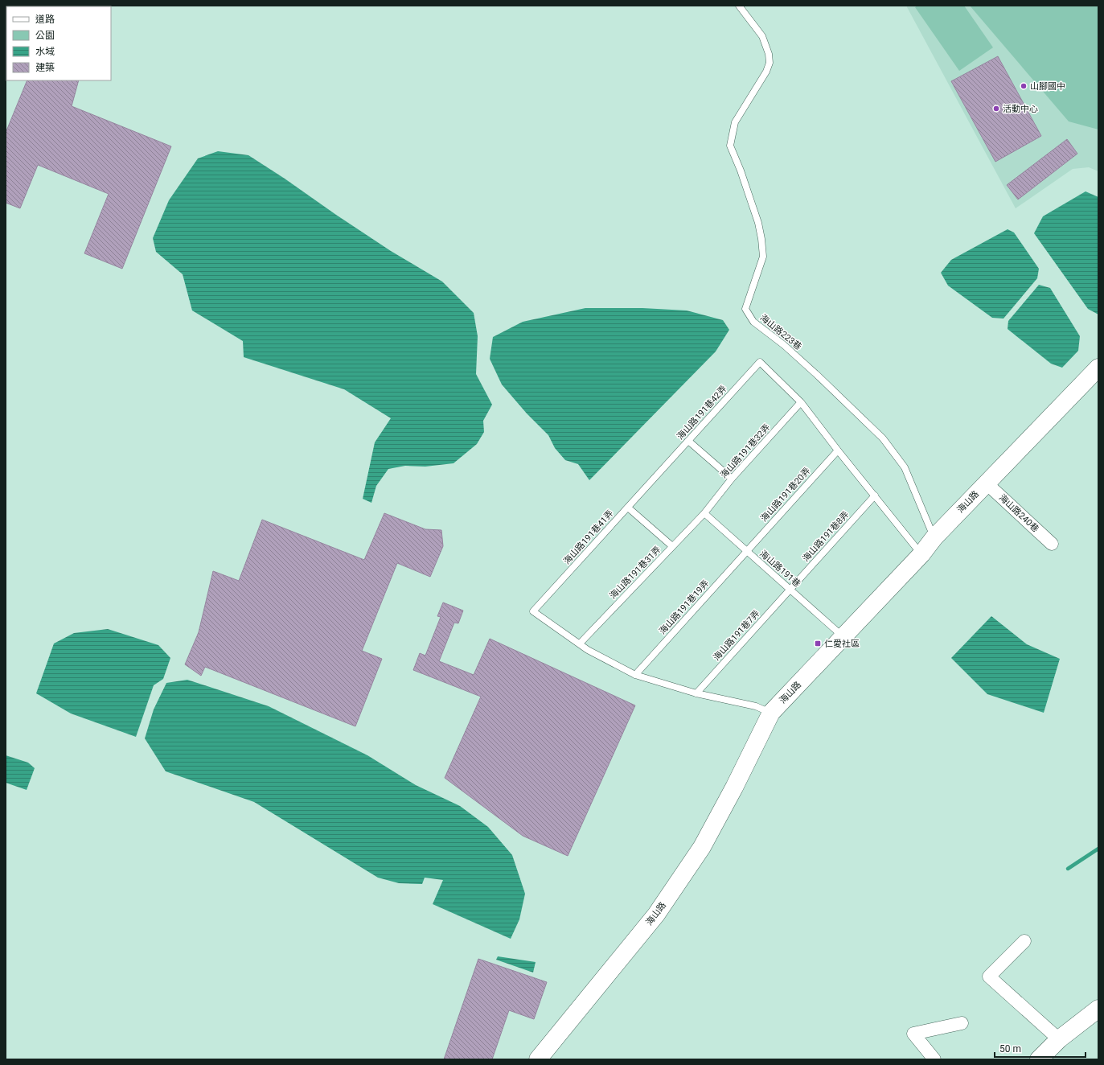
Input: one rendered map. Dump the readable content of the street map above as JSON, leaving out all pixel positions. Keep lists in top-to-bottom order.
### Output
{
  "streets": {
    "main road": ["海山路"],
    "street": ["海山路240巷"],
    "lane": [
      "海山路223巷",
      "海山路191巷42弄",
      "海山路191巷32弄",
      "海山路191巷20弄",
      "海山路191巷8弄",
      "海山路191巷41弄",
      "海山路191巷",
      "海山路191巷31弄",
      "海山路191巷19弄",
      "海山路191巷7弄"
    ]
  },
  "crossings": [
    ["海山路223巷", "海山路"],
    ["海山路191巷42弄", "海山路191巷32弄"],
    ["海山路191巷42弄", "海山路191巷41弄"],
    ["海山路191巷32弄", "海山路191巷"],
    ["海山路191巷32弄", "海山路191巷31弄"],
    ["海山路191巷20弄", "海山路191巷"],
    ["海山路191巷20弄", "海山路191巷19弄"],
    ["海山路", "海山路240巷"],
    ["海山路", "海山路191巷"],
    ["海山路191巷8弄", "海山路191巷"],
    ["海山路191巷8弄", "海山路191巷7弄"],
    ["海山路191巷41弄", "海山路191巷31弄"],
    ["海山路191巷", "海山路191巷31弄"],
    ["海山路191巷", "海山路191巷19弄"],
    ["海山路191巷", "海山路191巷7弄"]
  ],
  "places": {
    "other": ["山腳國中", "活動中心"],
    "transit": ["仁愛社區"]
  },
  "legend": [
    "道路",
    "公園",
    "水域",
    "建築"
  ],
  "scale_bar": "50 m"
}
